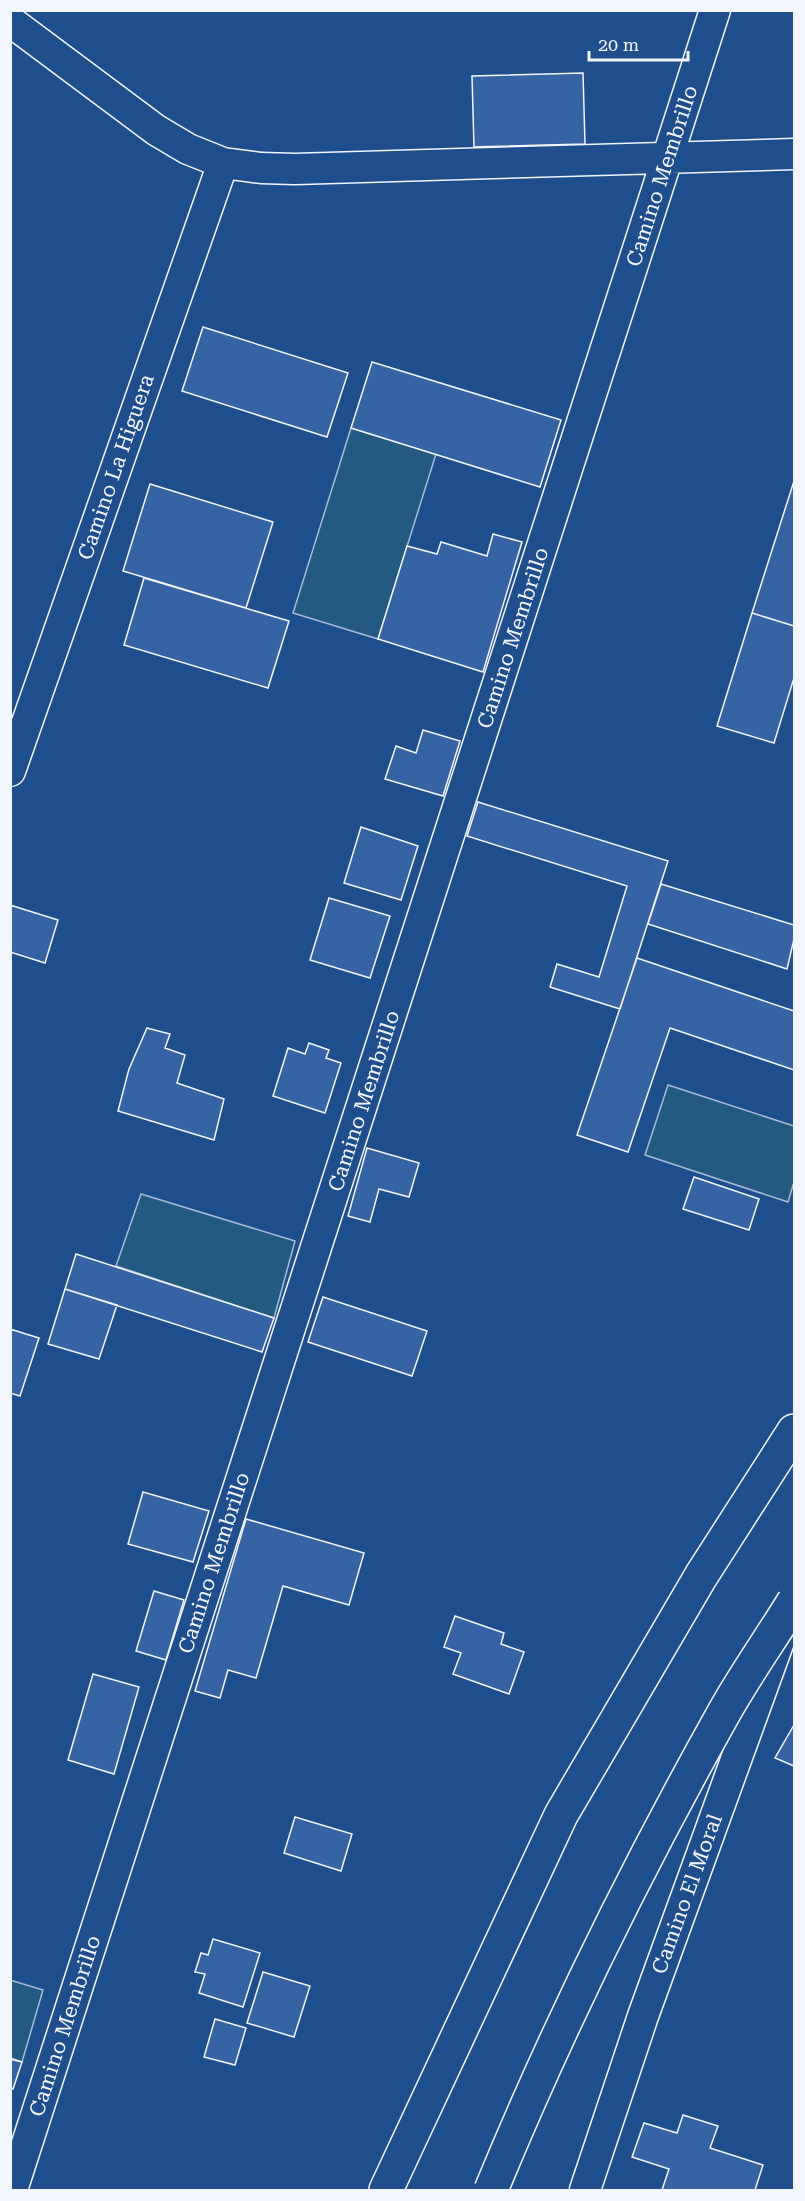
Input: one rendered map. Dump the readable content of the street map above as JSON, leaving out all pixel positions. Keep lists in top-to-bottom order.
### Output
{
  "streets": {
    "street": ["Camino Membrillo", "Camino La Higuera", "Camino El Moral"]
  },
  "scale_bar": "20 m"
}
